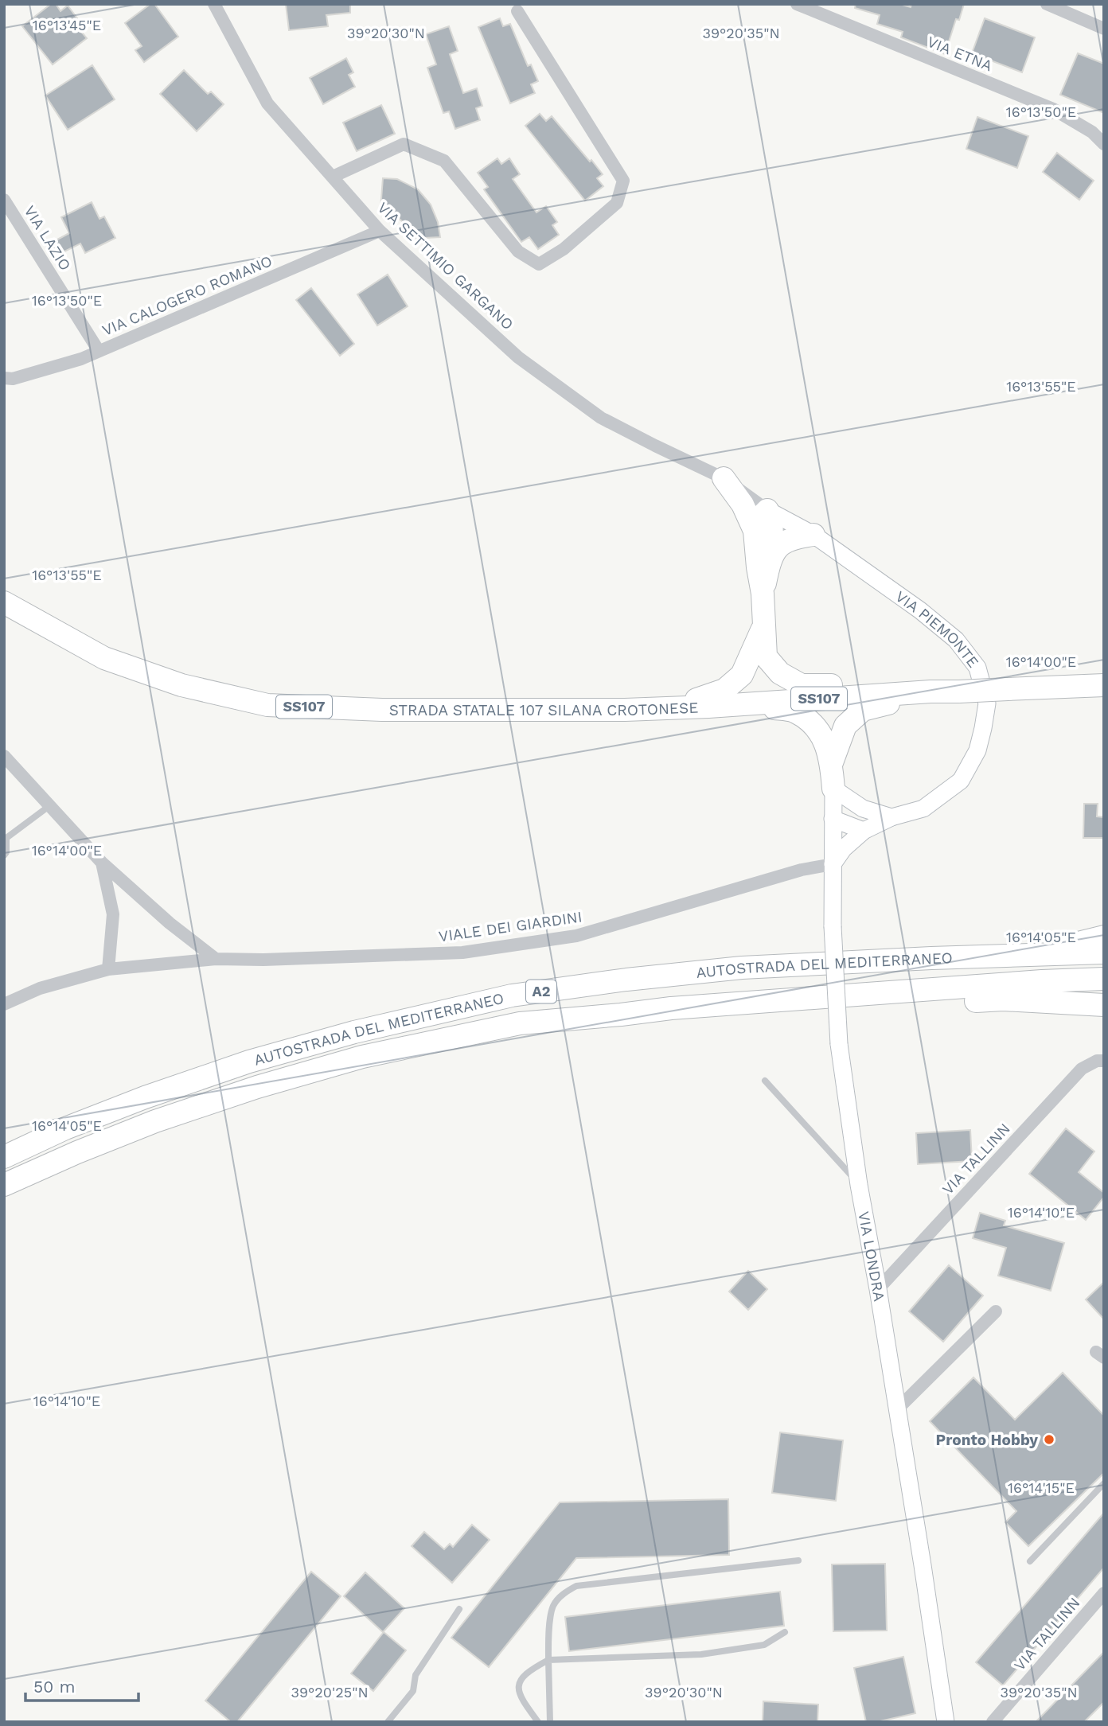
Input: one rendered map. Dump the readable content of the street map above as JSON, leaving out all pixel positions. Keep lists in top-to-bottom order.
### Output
{
  "streets": {
    "highway": [
      "SS107",
      "STRADA STATALE 107 SILANA CROTONESE",
      "AUTOSTRADA DEL MEDITERRANEO",
      "A2"
    ],
    "street": [
      "VIA ETNA",
      "VIA LAZIO",
      "VIA SETTIMIO GARGANO",
      "VIA CALOGERO ROMANO",
      "VIA PIEMONTE",
      "VIALE DEI GIARDINI",
      "VIA TALLINN",
      "VIA LONDRA"
    ]
  },
  "crossings": [
    ["VIA LAZIO", "VIA CALOGERO ROMANO"],
    ["VIA SETTIMIO GARGANO", "VIA CALOGERO ROMANO"],
    ["VIA SETTIMIO GARGANO", "VIA PIEMONTE"],
    ["VIA PIEMONTE", "VIALE DEI GIARDINI"],
    ["VIA PIEMONTE", "VIA LONDRA"],
    ["VIALE DEI GIARDINI", "VIA LONDRA"],
    ["VIA TALLINN", "VIA LONDRA"]
  ],
  "places": ["Pronto Hobby"],
  "scale_bar": "50 m",
  "coordinates": [
    "16°13'45\"E",
    "39°20'30\"N",
    "39°20'35\"N",
    "16°13'50\"E",
    "16°13'55\"E",
    "16°14'00\"E",
    "16°14'05\"E",
    "16°14'10\"E",
    "16°14'15\"E",
    "39°20'25\"N"
  ]
}
